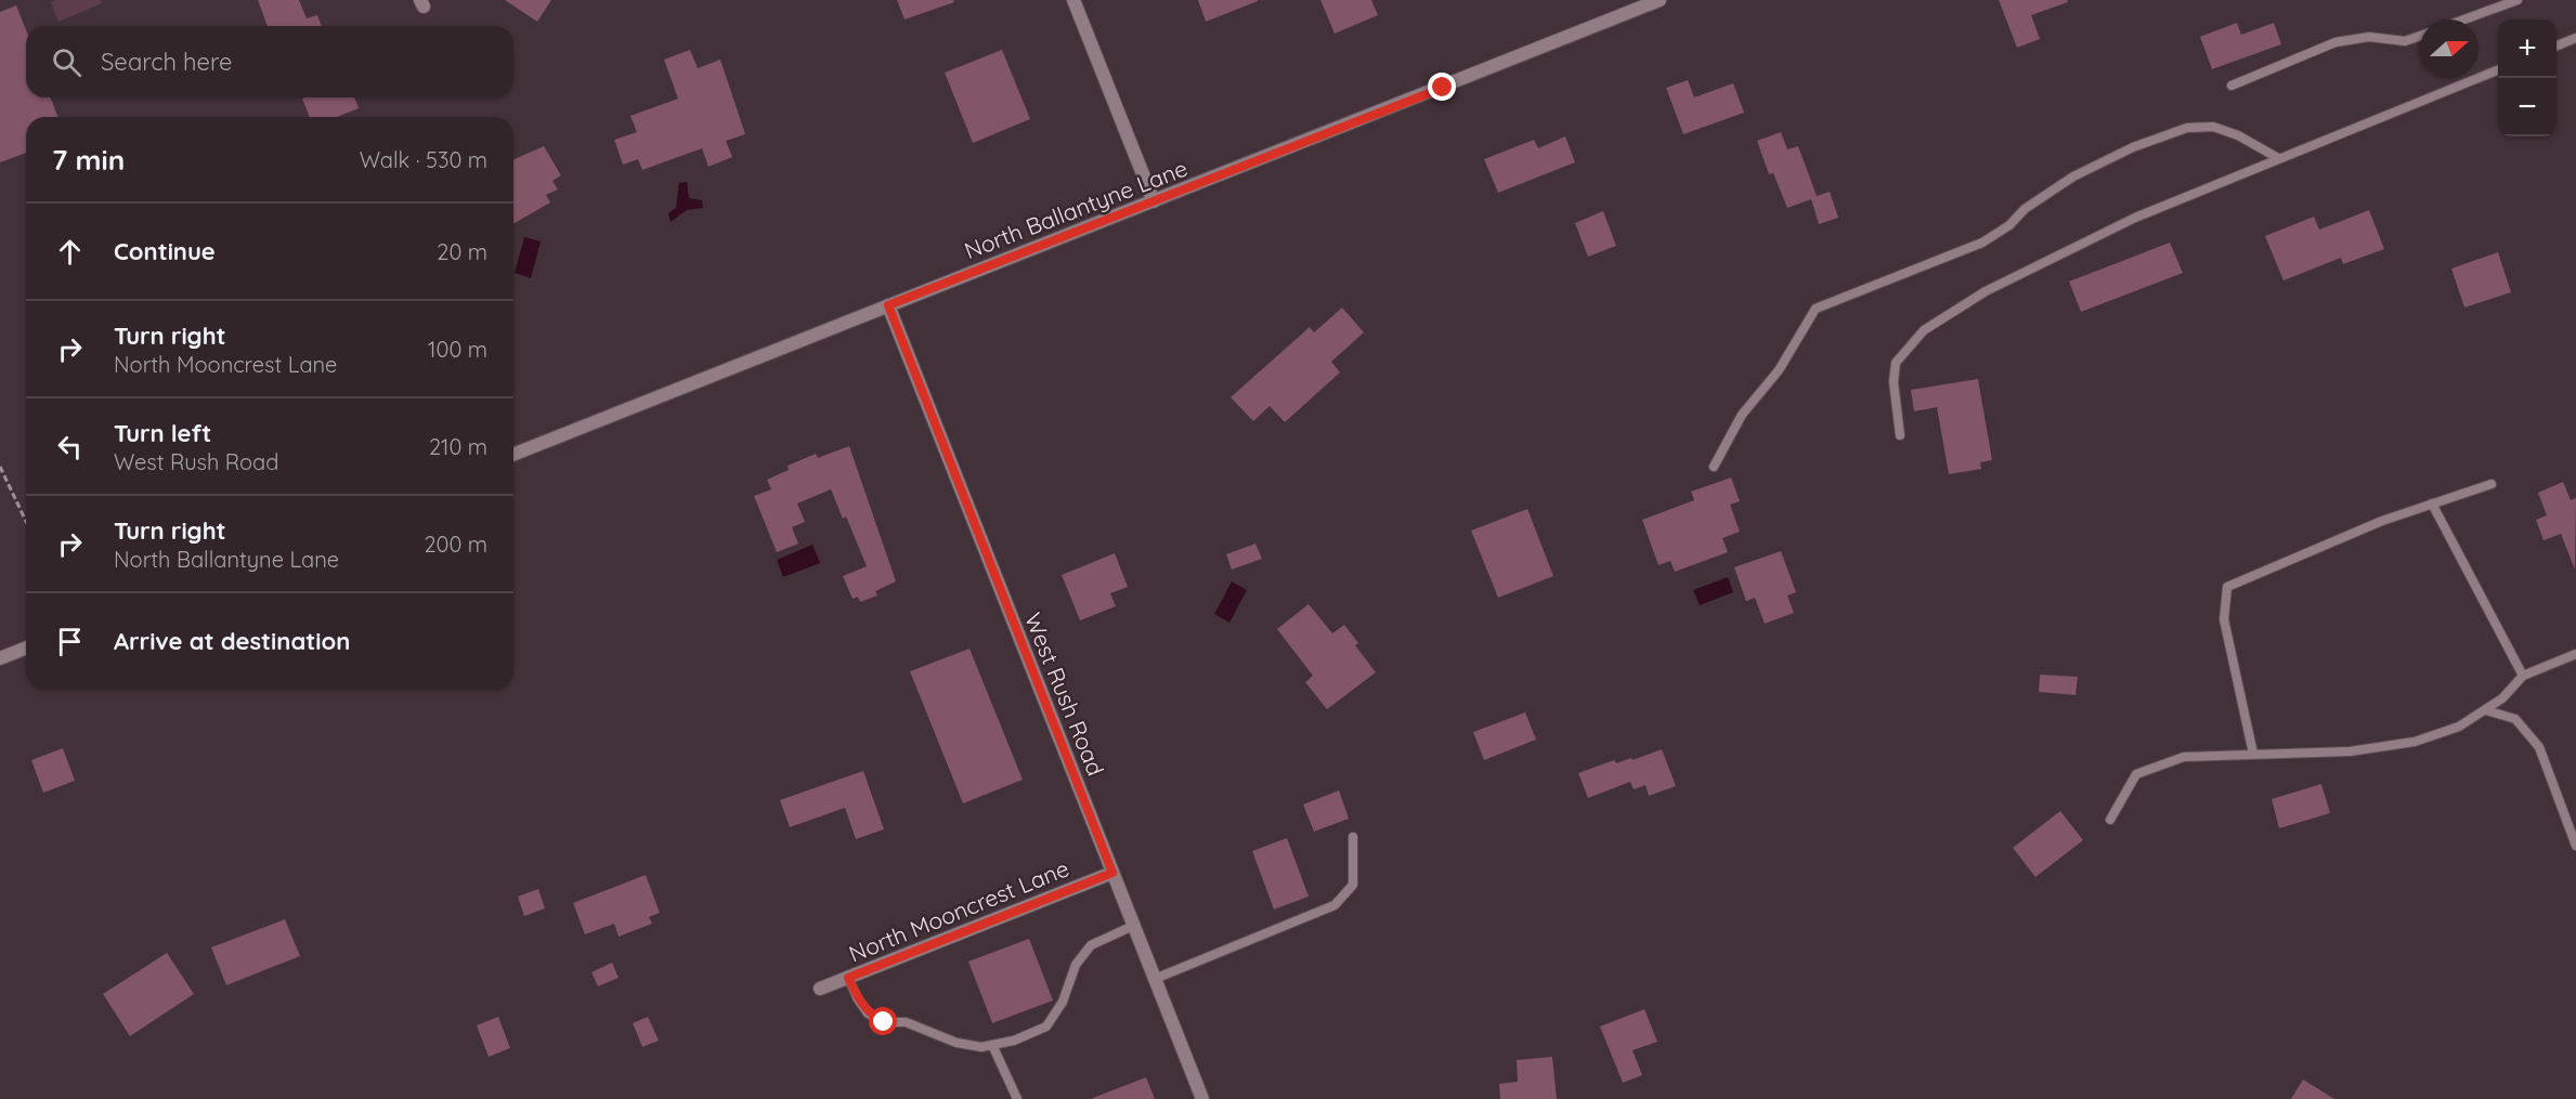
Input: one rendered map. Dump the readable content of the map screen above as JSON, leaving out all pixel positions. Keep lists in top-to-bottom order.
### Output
{
  "streets": {
    "street": ["North Ballantyne Lane", "West Rush Road", "North Mooncrest Lane"]
  },
  "crossings": [
    ["North Ballantyne Lane", "West Rush Road"],
    ["West Rush Road", "North Mooncrest Lane"]
  ],
  "north": "right",
  "page": {
    "map_buttons": ["+", "−"],
    "search": "Search here",
    "heading": ["7 min", "Walk · 530 m"],
    "list": [
      ["Continue", "20 m"],
      ["Turn right", "North Mooncrest Lane", "100 m"],
      ["Turn left", "West Rush Road", "210 m"],
      ["Turn right", "North Ballantyne Lane", "200 m"],
      "Arrive at destination"
    ]
  }
}
